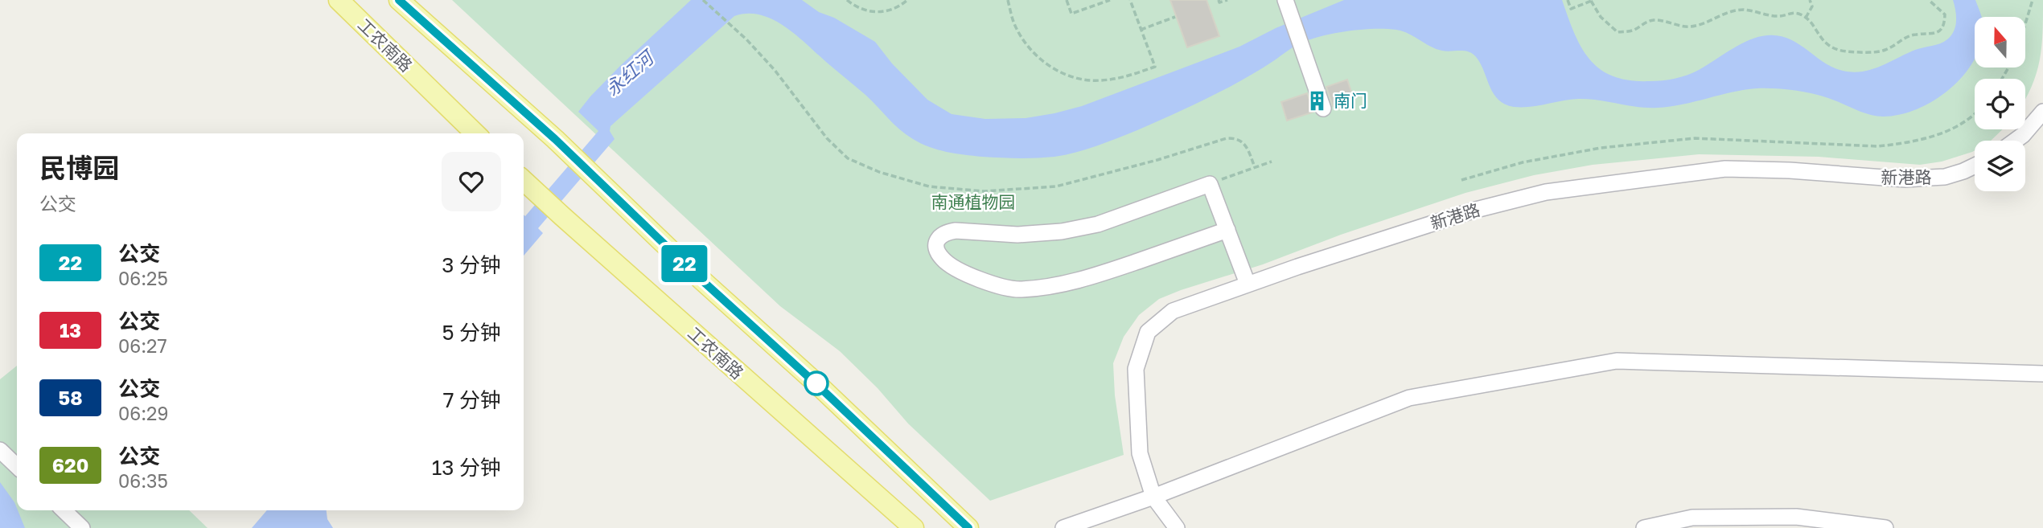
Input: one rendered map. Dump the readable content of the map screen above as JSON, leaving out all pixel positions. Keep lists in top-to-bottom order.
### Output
{
  "streets": {
    "main road": ["工农南路"],
    "street": ["新港路"]
  },
  "water": ["永红河"],
  "parks": ["南通植物园"],
  "places": {
    "building": ["南门"]
  },
  "lines": ["bus line 22"],
  "north": "top",
  "page": {
    "on_map": "22",
    "heading": ["民博园", "公交"],
    "list": [
      {
        "mark": "22",
        "name": "公交",
        "note": "06:25",
        "value": "3 分钟"
      },
      {
        "mark": "13",
        "name": "公交",
        "note": "06:27",
        "value": "5 分钟"
      },
      {
        "mark": "58",
        "name": "公交",
        "note": "06:29",
        "value": "7 分钟"
      },
      {
        "mark": "620",
        "name": "公交",
        "note": "06:35",
        "value": "13 分钟"
      }
    ]
  }
}
